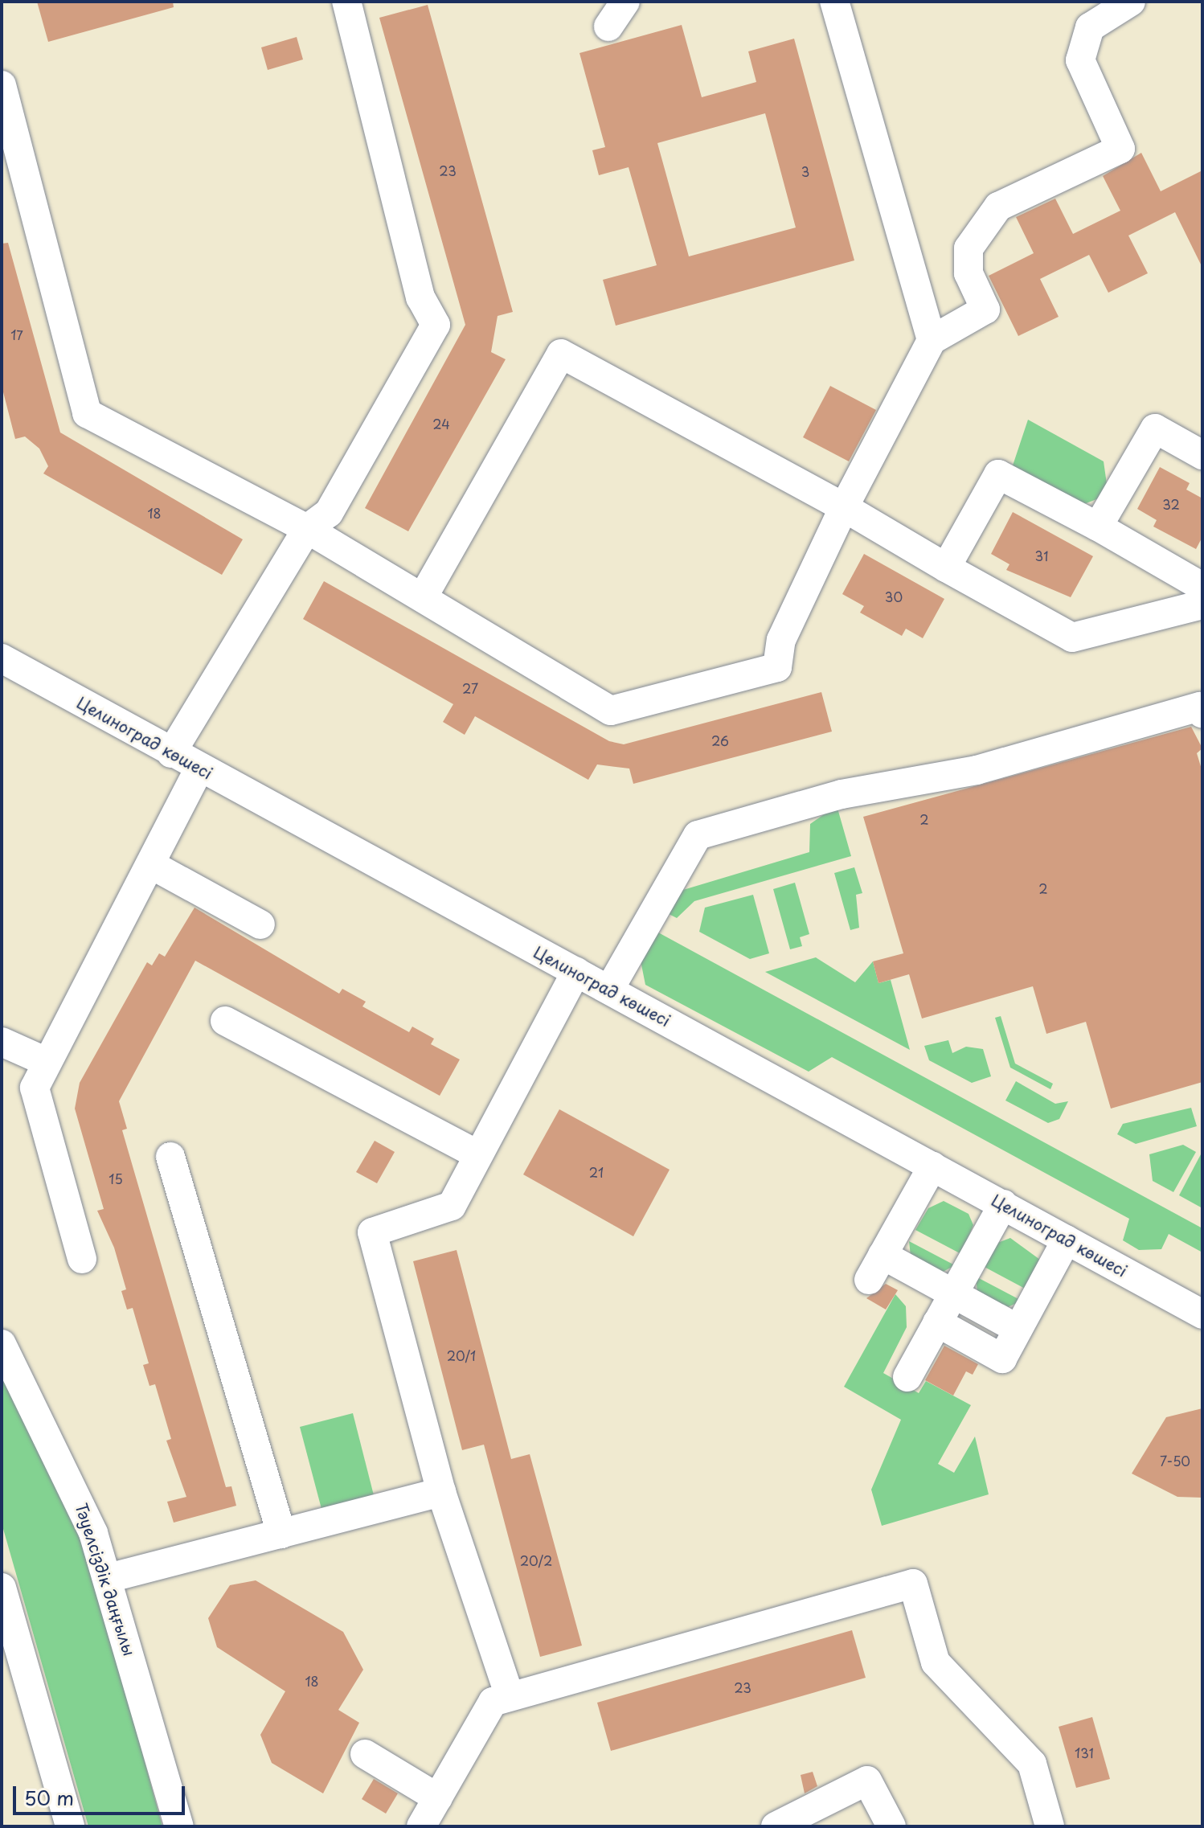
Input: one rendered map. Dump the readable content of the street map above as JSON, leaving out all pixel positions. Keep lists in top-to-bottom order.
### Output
{
  "streets": {
    "street": ["Целиноград көшесі", "Тәуелсіздік даңғылы"]
  },
  "house_numbers": [
    "23",
    "3",
    "17",
    "24",
    "32",
    "18",
    "31",
    "30",
    "27",
    "26",
    "2",
    "2",
    "21",
    "15",
    "20/1",
    "7-50",
    "20/2",
    "18",
    "23",
    "131"
  ],
  "scale_bar": "50 m"
}
